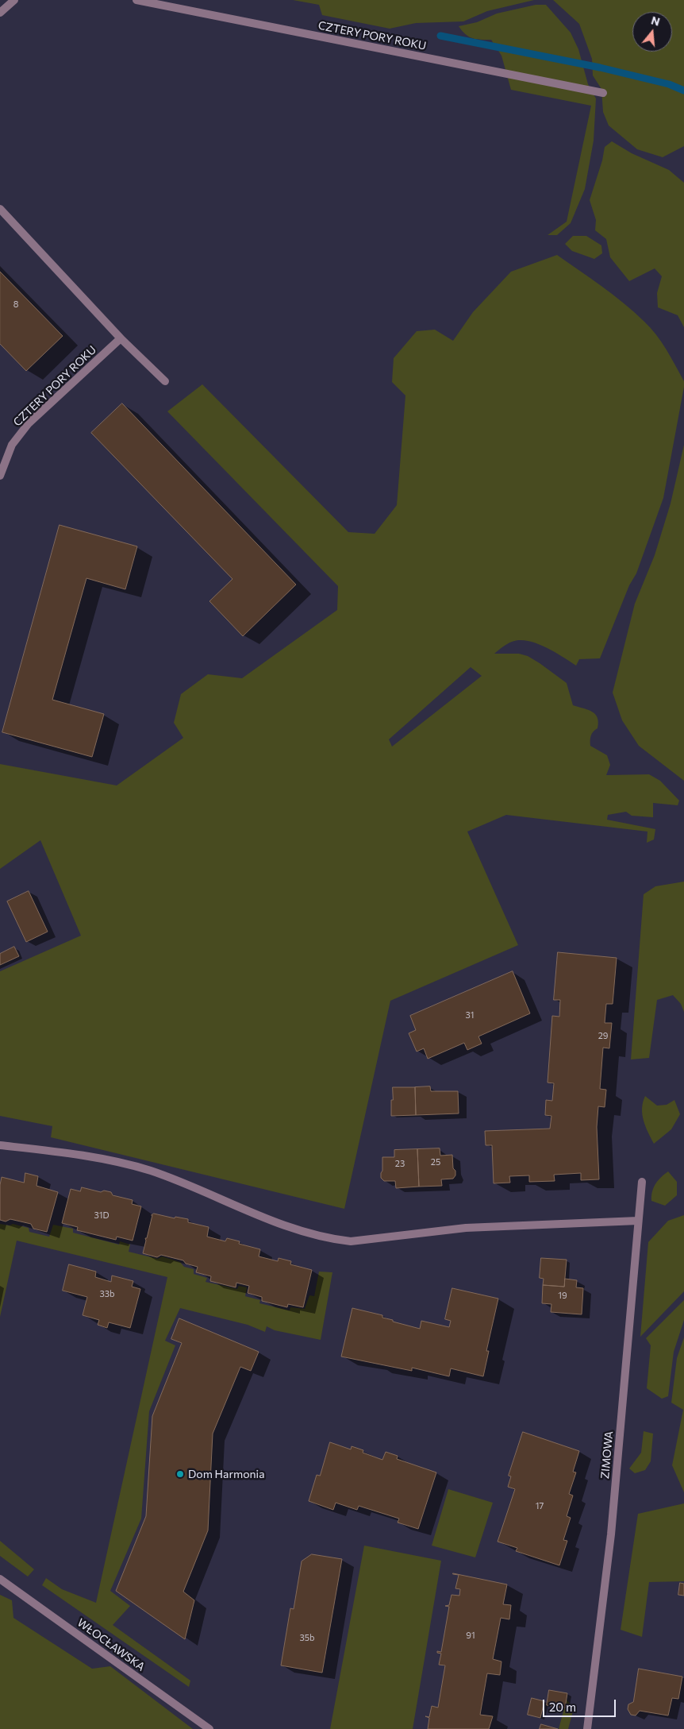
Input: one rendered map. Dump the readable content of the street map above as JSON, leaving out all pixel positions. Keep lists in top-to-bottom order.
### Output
{
  "streets": {
    "street": ["CZTERY PORY ROKU", "ZIMOWA", "WŁOCŁAWSKA"]
  },
  "places": ["Dom Harmonia"],
  "house_numbers": [
    "8",
    "31",
    "29",
    "25",
    "23",
    "31D",
    "33b",
    "19",
    "17",
    "91",
    "35b"
  ],
  "scale_bar": "20 m",
  "north": "top"
}
